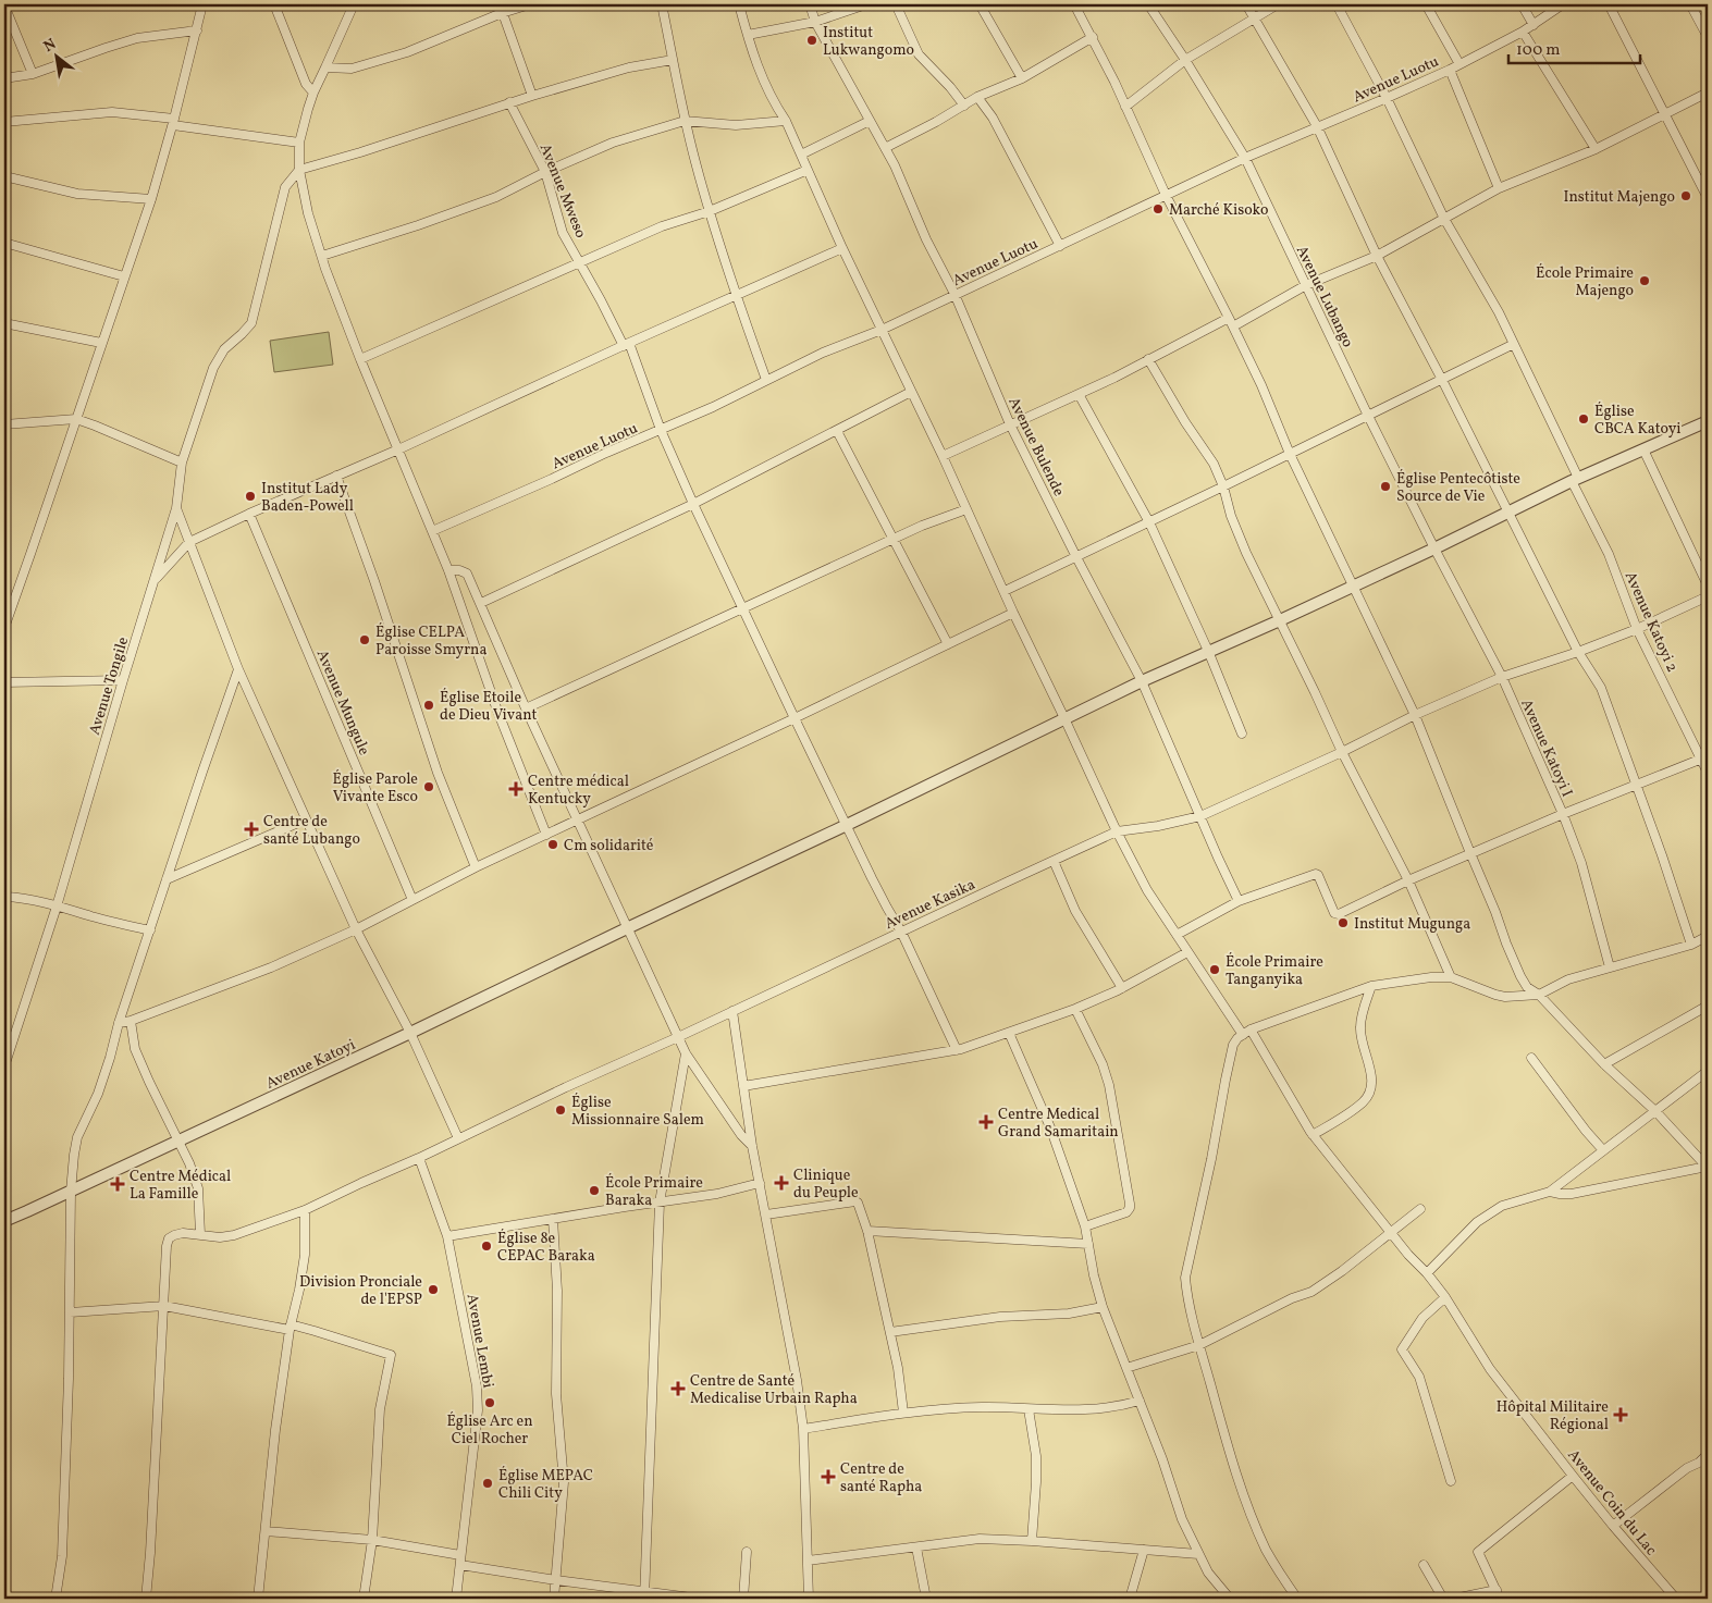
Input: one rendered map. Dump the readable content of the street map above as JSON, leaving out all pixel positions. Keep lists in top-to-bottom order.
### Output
{
  "streets": {
    "street": [
      "Avenue Luotu",
      "Avenue Mweso",
      "Avenue Lubango",
      "Avenue Bulende",
      "Avenue Katoyi 2",
      "Avenue Tongile",
      "Avenue Mungule",
      "Avenue Katoyi I",
      "Avenue Kasika",
      "Avenue Katoyi",
      "Avenue Lembi",
      "Avenue Coin du Lac"
    ]
  },
  "crossings": [
    ["Avenue Luotu", "Avenue Mweso"],
    ["Avenue Luotu", "Avenue Lubango"],
    ["Avenue Luotu", "Avenue Bulende"],
    ["Avenue Luotu", "Avenue Katoyi 2"],
    ["Avenue Mweso", "Avenue Tongile"],
    ["Avenue Mweso", "Avenue Kasika"],
    ["Avenue Mweso", "Avenue Katoyi"],
    ["Avenue Lubango", "Avenue Katoyi I"],
    ["Avenue Lubango", "Avenue Katoyi"],
    ["Avenue Bulende", "Avenue Kasika"],
    ["Avenue Bulende", "Avenue Katoyi"],
    ["Avenue Katoyi 2", "Avenue Kasika"],
    ["Avenue Katoyi 2", "Avenue Katoyi"],
    ["Avenue Tongile", "Avenue Mungule"],
    ["Avenue Katoyi I", "Avenue Kasika"],
    ["Avenue Katoyi I", "Avenue Katoyi"],
    ["Avenue Kasika", "Avenue Lembi"]
  ],
  "places": {
    "other": [
      "Institut Lukwangomo",
      "Institut Majengo",
      "Marché Kisoko",
      "École Primaire Majengo",
      "Église CBCA Katoyi",
      "Église Pentecôtiste Source de Vie",
      "Institut Lady Baden-Powell",
      "Église CELPA Paroisse Smyrna",
      "Église Etoile de Dieu Vivant",
      "Église Parole Vivante Esco",
      "Cm solidarité",
      "Institut Mugunga",
      "École Primaire Tanganyika",
      "Église Missionnaire Salem",
      "École Primaire Baraka",
      "Église 8e CEPAC Baraka",
      "Division Pronciale de l'EPSP",
      "Église Arc en Ciel Rocher",
      "Église MEPAC Chili City"
    ],
    "health": [
      "Centre médical Kentucky",
      "Centre de santé Lubango",
      "Centre Medical Grand Samaritain",
      "Clinique du Peuple",
      "Centre Médical La Famille",
      "Centre de Santé Medicalise Urbain Rapha",
      "Hôpital Militaire Régional",
      "Centre de santé Rapha"
    ]
  },
  "scale_bar": "100 m",
  "north": "top left"
}
